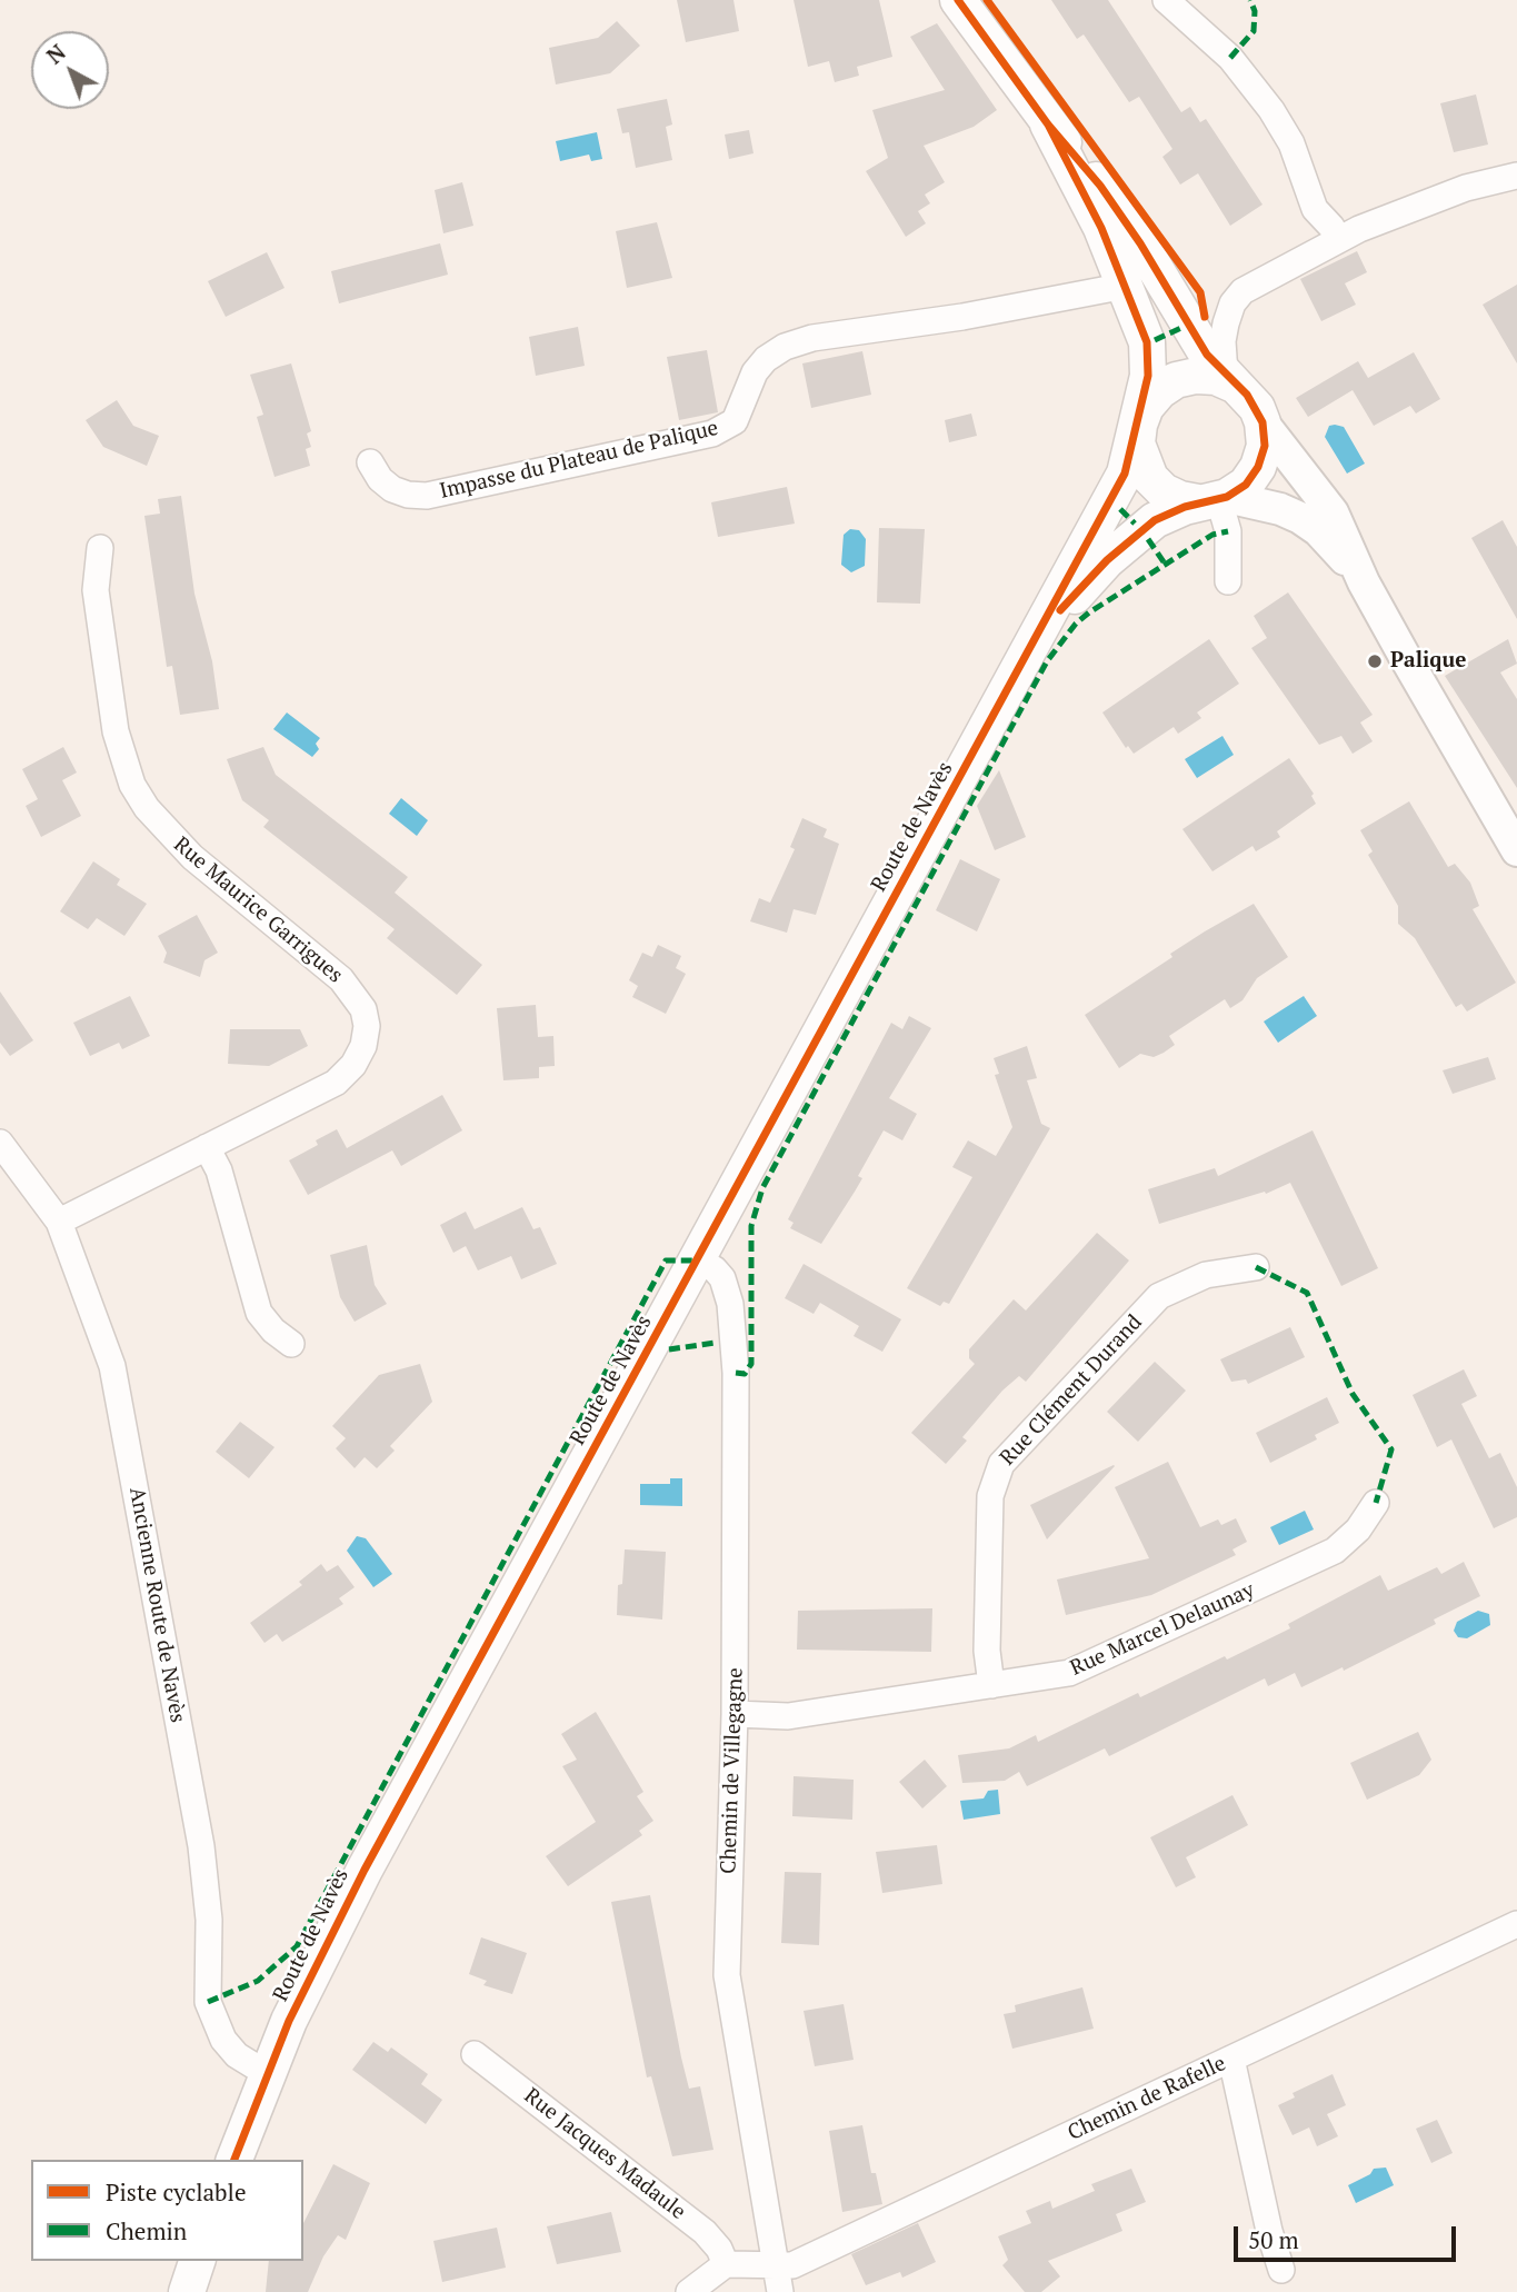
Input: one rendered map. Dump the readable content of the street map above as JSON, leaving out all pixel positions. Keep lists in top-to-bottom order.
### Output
{
  "streets": {
    "main road": ["Route de Navès"],
    "street": [
      "Impasse du Plateau de Palique",
      "Rue Maurice Garrigues",
      "Rue Clément Durand",
      "Ancienne Route de Navès",
      "Rue Marcel Delaunay",
      "Chemin de Villegagne",
      "Chemin de Rafelle",
      "Rue Jacques Madaule"
    ]
  },
  "crossings": [
    ["Route de Navès", "Ancienne Route de Navès"],
    ["Route de Navès", "Chemin de Villegagne"],
    ["Rue Maurice Garrigues", "Ancienne Route de Navès"],
    ["Rue Clément Durand", "Rue Marcel Delaunay"],
    ["Rue Marcel Delaunay", "Chemin de Villegagne"],
    ["Chemin de Villegagne", "Chemin de Rafelle"]
  ],
  "places": ["Palique"],
  "legend": ["Piste cyclable", "Chemin"],
  "scale_bar": "50 m",
  "north": "top left"
}
